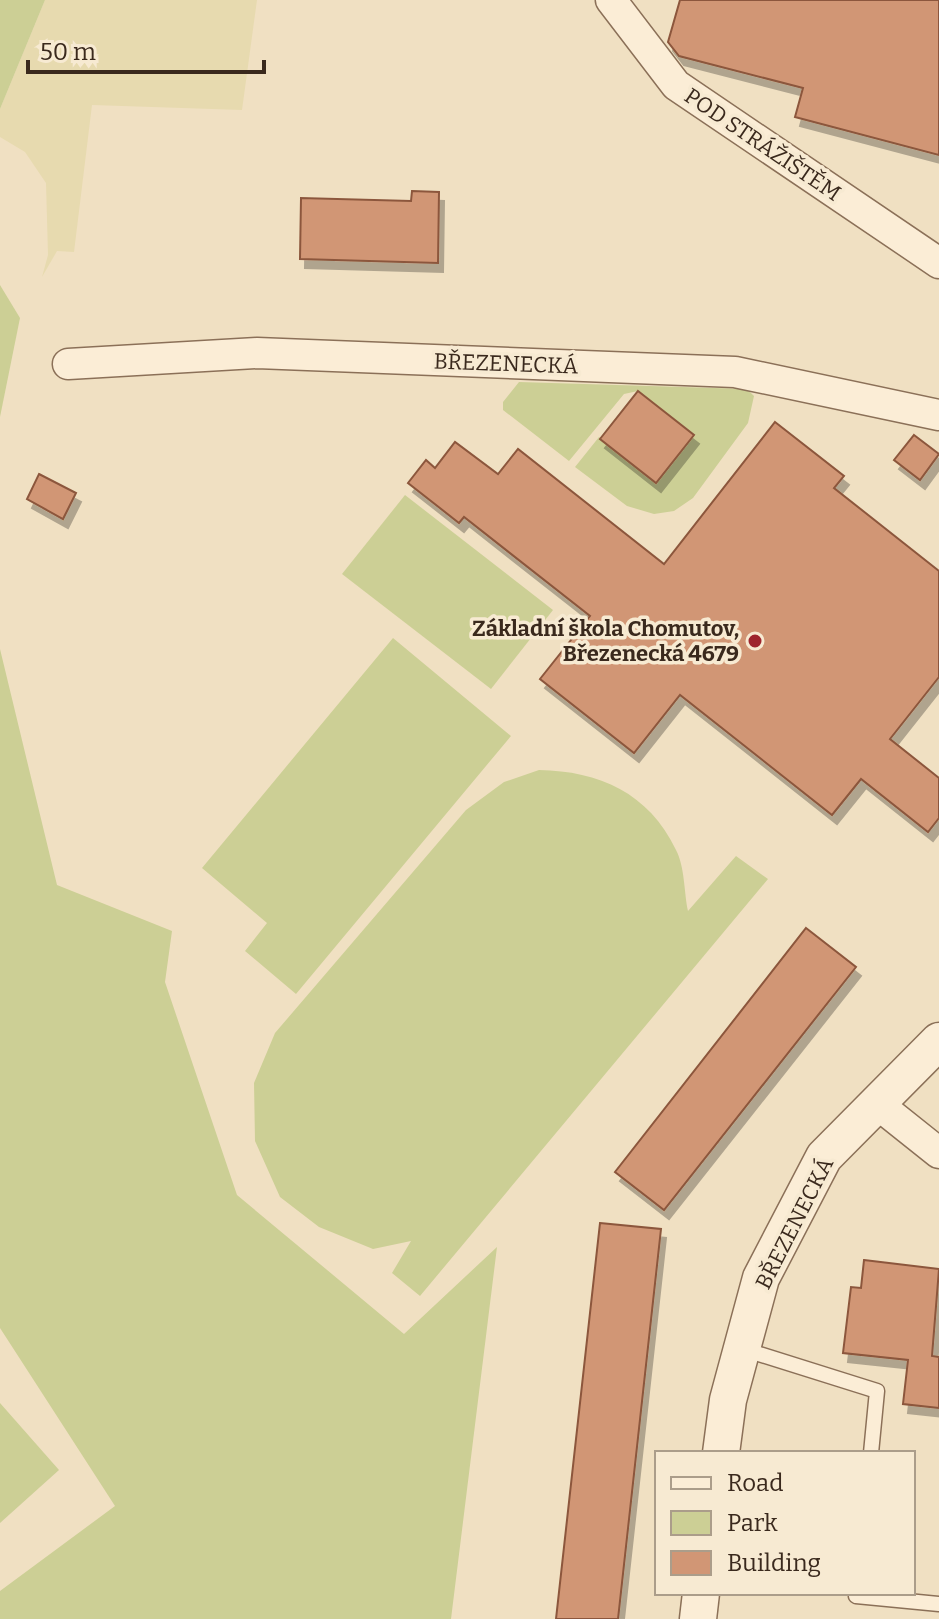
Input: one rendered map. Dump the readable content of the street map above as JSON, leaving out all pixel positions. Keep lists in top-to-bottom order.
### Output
{
  "streets": {
    "street": ["POD STRÁŽIŠTĚM", "BŘEZENECKÁ"]
  },
  "places": ["Základní škola Chomutov, Březenecká 4679"],
  "legend": ["Road", "Park", "Building"],
  "scale_bar": "50 m"
}
